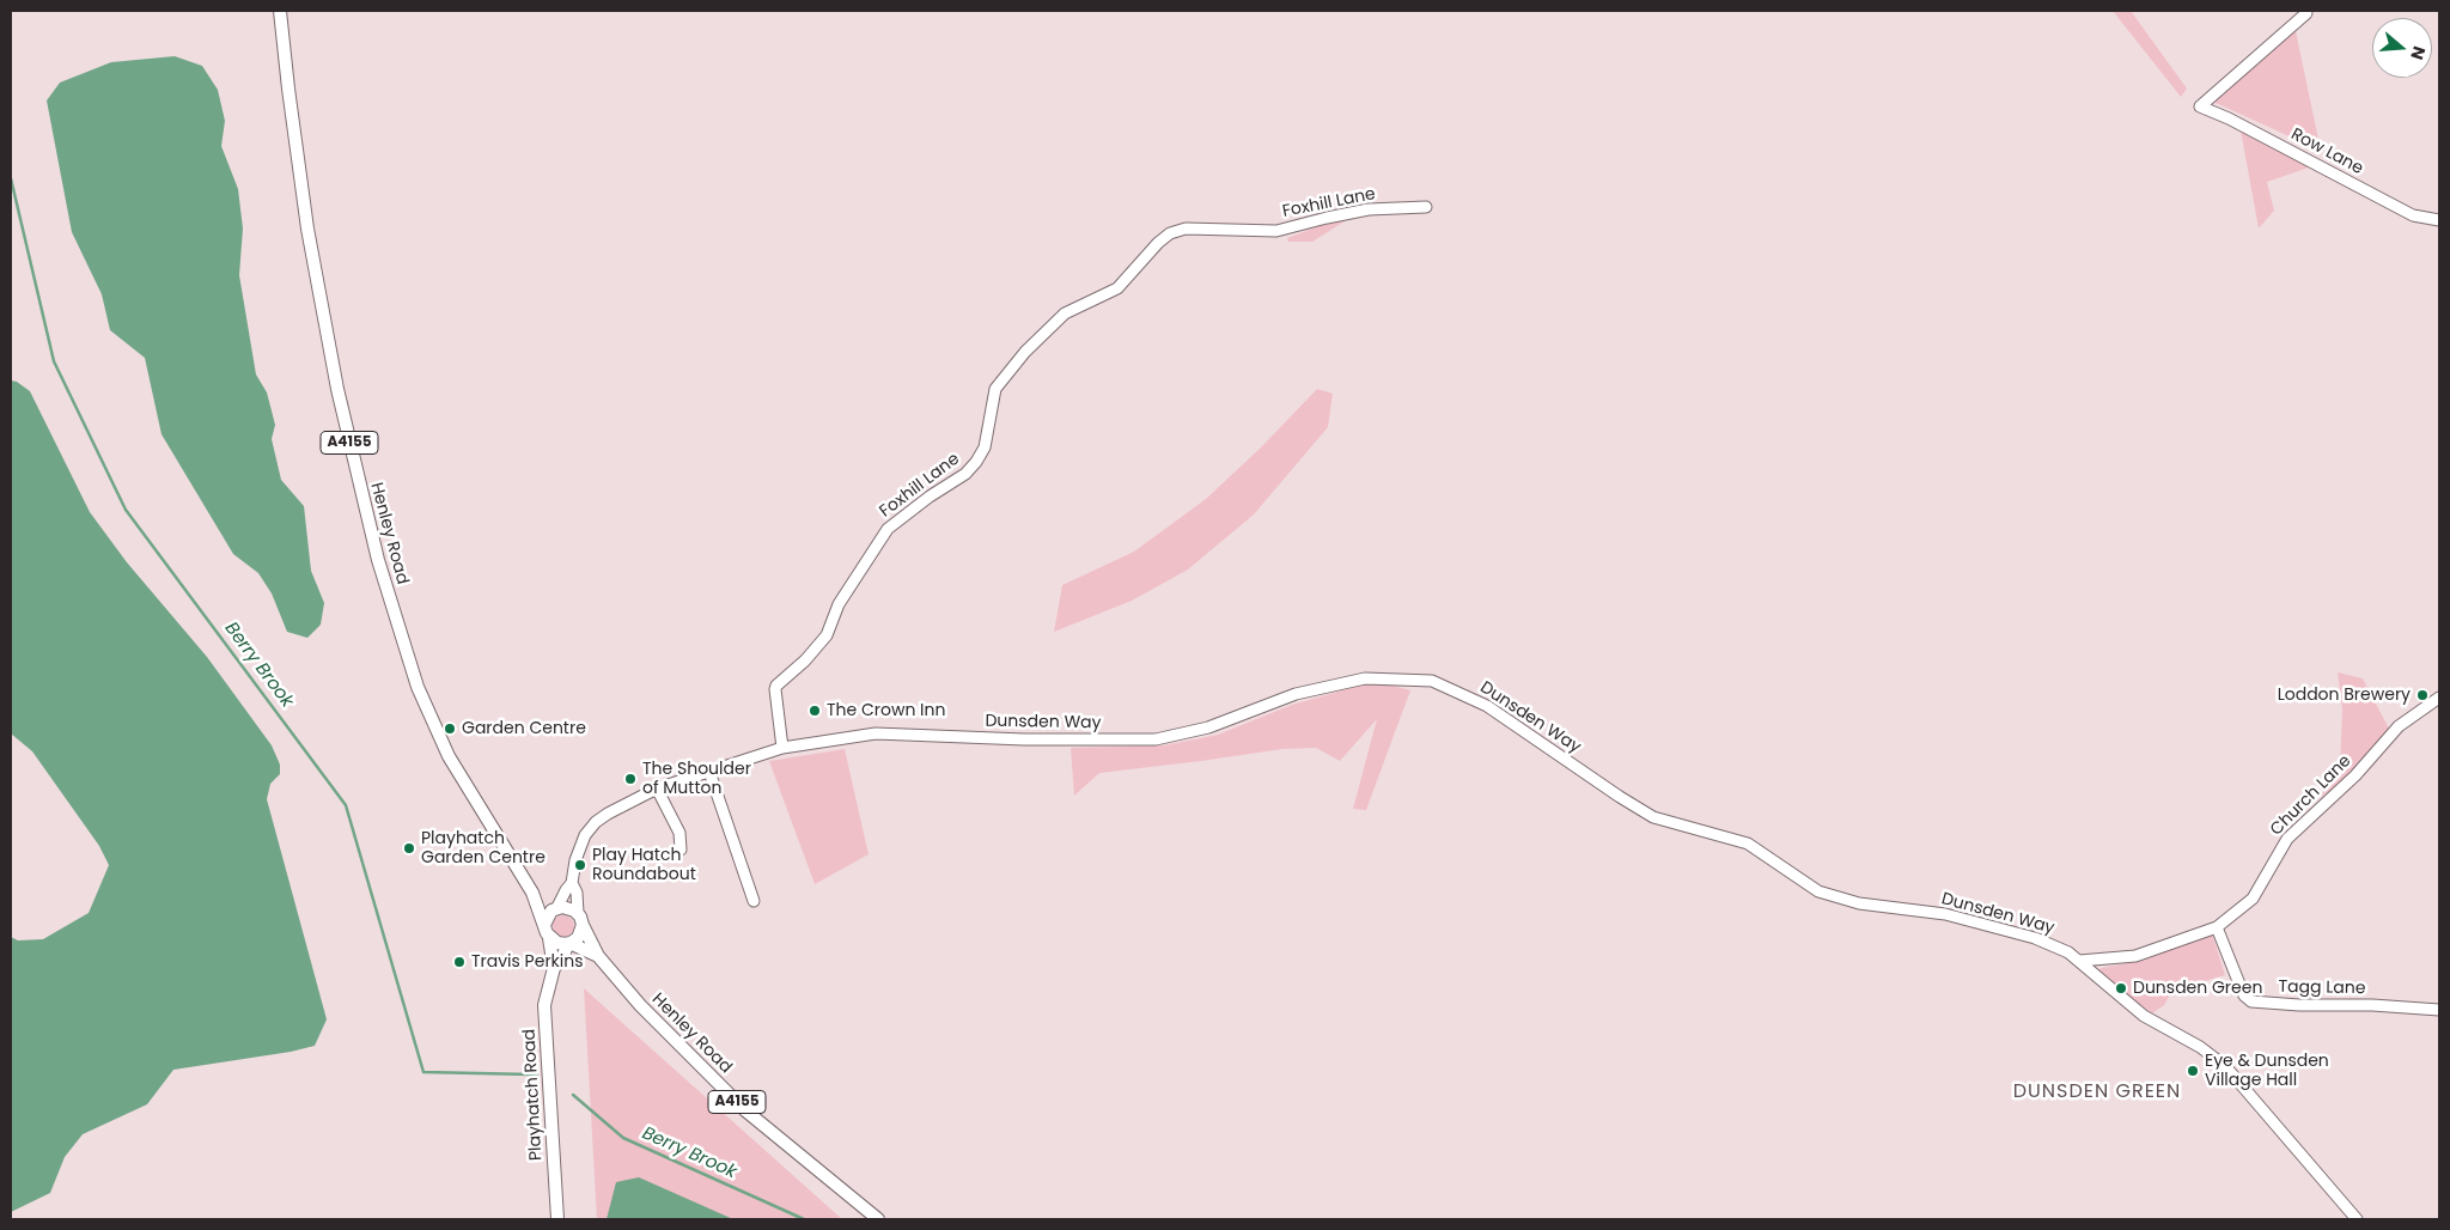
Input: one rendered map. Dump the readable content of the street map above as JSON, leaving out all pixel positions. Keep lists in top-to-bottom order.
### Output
{
  "streets": {
    "main road": ["A4155", "Henley Road", "Playhatch Road"],
    "street": [
      "Row Lane",
      "Foxhill Lane",
      "Dunsden Way",
      "Church Lane",
      "Tagg Lane"
    ]
  },
  "crossings": [
    ["Foxhill Lane", "Dunsden Way"],
    ["Henley Road", "Dunsden Way"],
    ["Henley Road", "Playhatch Road"],
    ["Dunsden Way", "Church Lane"],
    ["Dunsden Way", "Playhatch Road"],
    ["Church Lane", "Tagg Lane"]
  ],
  "districts": ["DUNSDEN GREEN"],
  "water": ["Berry Brook"],
  "places": [
    "Loddon Brewery",
    "The Crown Inn",
    "Garden Centre",
    "The Shoulder of Mutton",
    "Playhatch Garden Centre",
    "Play Hatch Roundabout",
    "Travis Perkins",
    "Dunsden Green",
    "Eye & Dunsden Village Hall"
  ],
  "north": "right"
}
